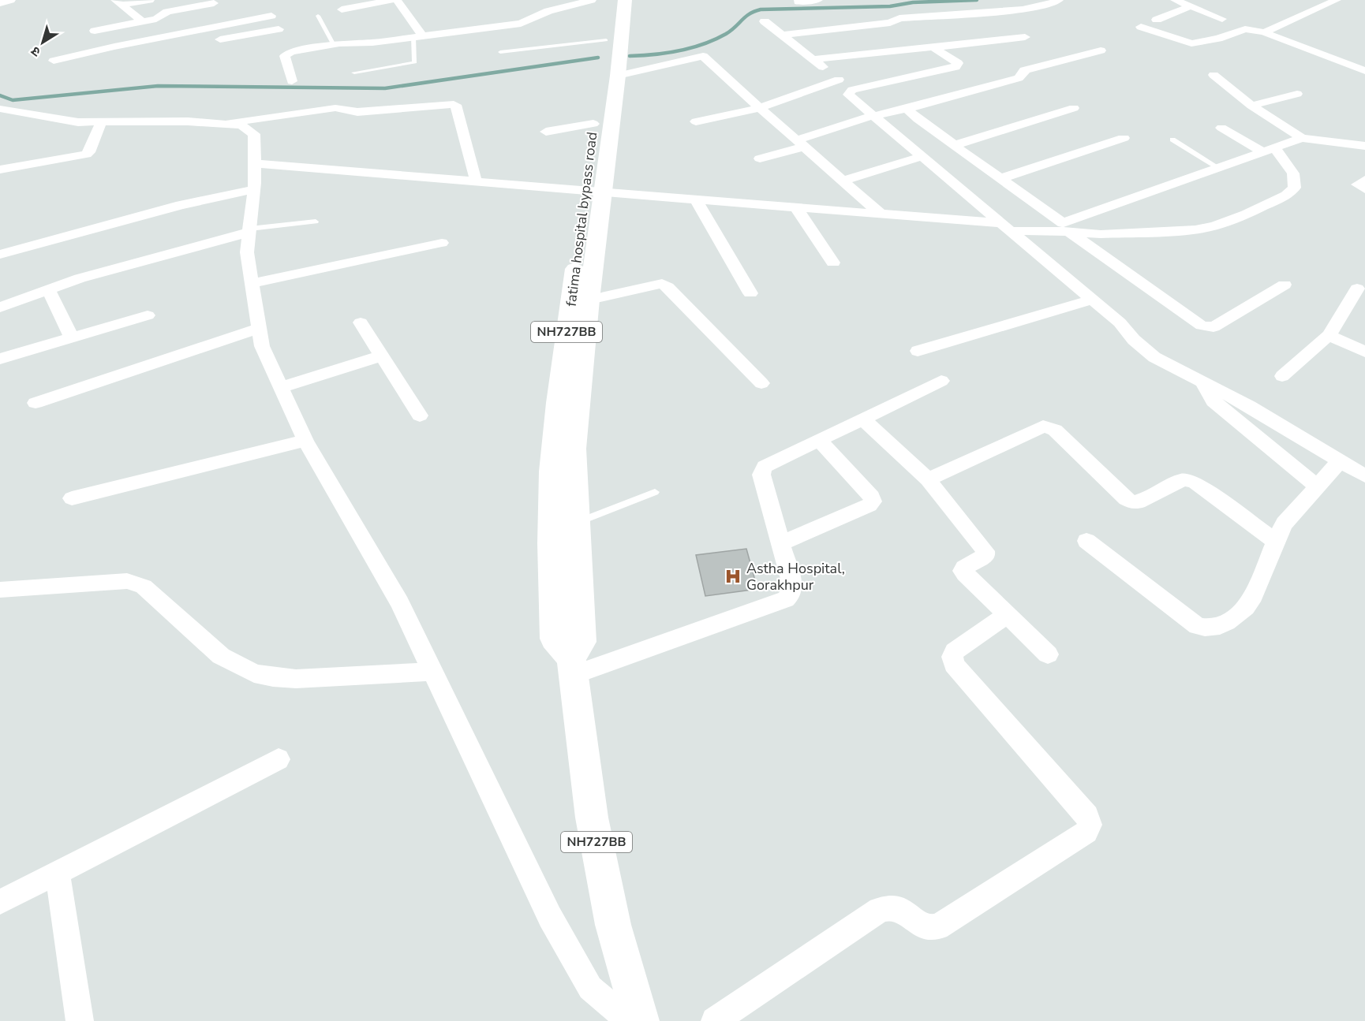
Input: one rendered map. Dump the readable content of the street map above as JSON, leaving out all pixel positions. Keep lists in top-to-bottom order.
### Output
{
  "streets": {
    "highway": ["fatima hospital bypass road", "NH727BB"]
  },
  "crossings": [
    ["fatima hospital bypass road", "NH727BB"]
  ],
  "places": {
    "hospital": ["Astha Hospital, Gorakhpur"]
  },
  "north": "bottom left"
}
